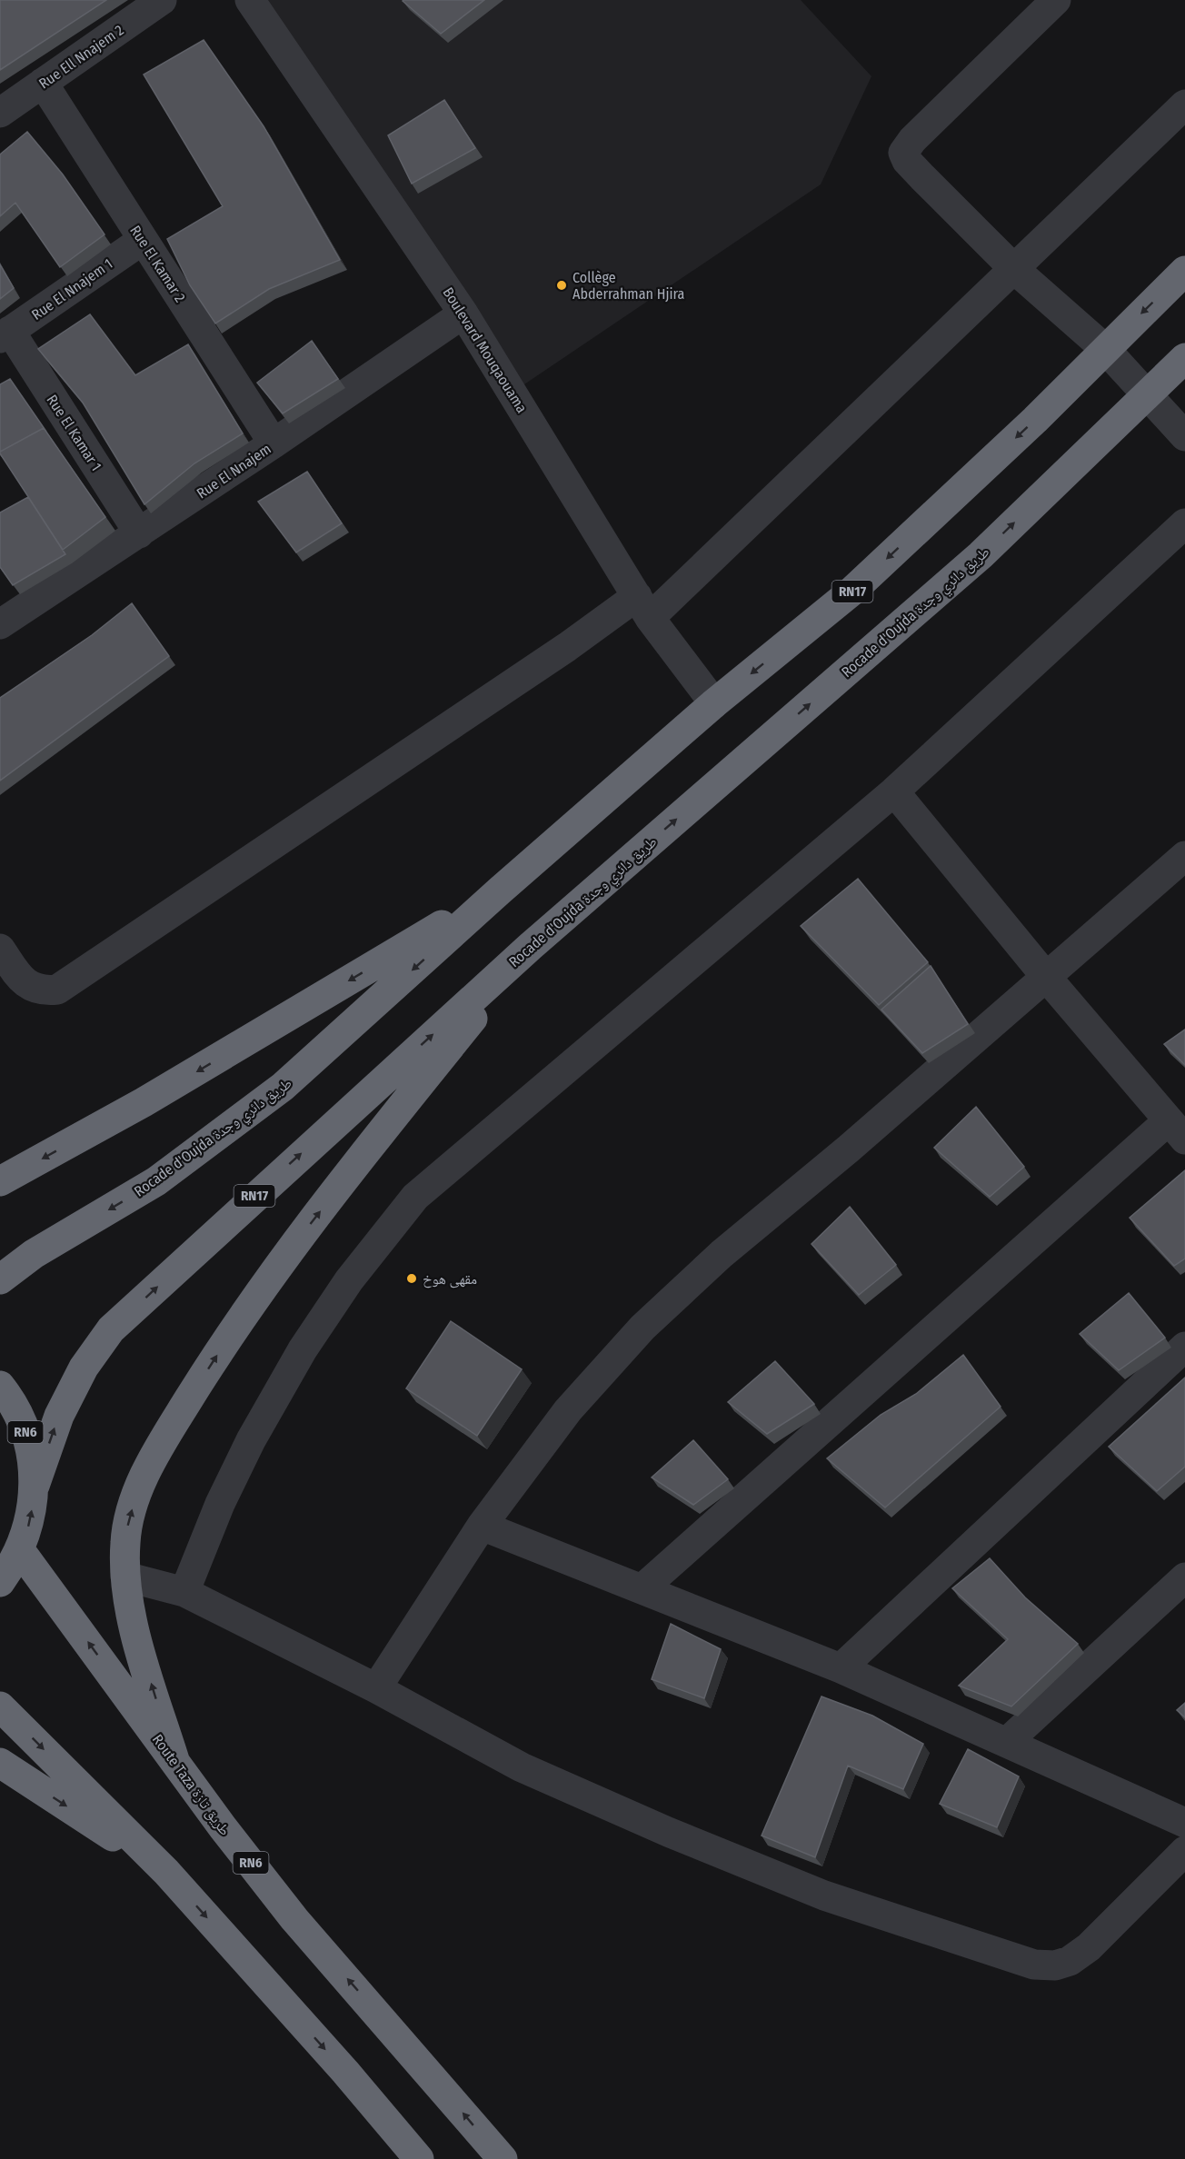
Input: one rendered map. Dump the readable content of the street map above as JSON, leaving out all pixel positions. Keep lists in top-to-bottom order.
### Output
{
  "streets": {
    "highway": [
      "RN17",
      "Rocade d'Oujda طريق دائري وجدة",
      "RN6",
      "Route Taza طريق تازة"
    ],
    "street": [
      "Rue Ell Nnajem 2",
      "Rue El Kamar 2",
      "Rue El Nnajem 1",
      "Boulevard Mouqaouama",
      "Rue El Kamar 1",
      "Rue El Nnajem"
    ]
  },
  "crossings": [
    ["Rue Ell Nnajem 2", "Rue El Kamar 2"],
    ["Rue El Kamar 2", "Rue El Nnajem 1"],
    ["Rue El Kamar 2", "Rue El Nnajem"],
    ["Rue El Nnajem 1", "Rue El Kamar 1"],
    ["Boulevard Mouqaouama", "Rue El Nnajem"],
    ["Boulevard Mouqaouama", "Rocade d'Oujda طريق دائري وجدة"],
    ["Rue El Kamar 1", "Rue El Nnajem"],
    ["Rocade d'Oujda طريق دائري وجدة", "RN6"],
    ["RN6", "Route Taza طريق تازة"]
  ],
  "places": ["Collège Abderrahman Hjira", "مقهى هوخ"]
}
